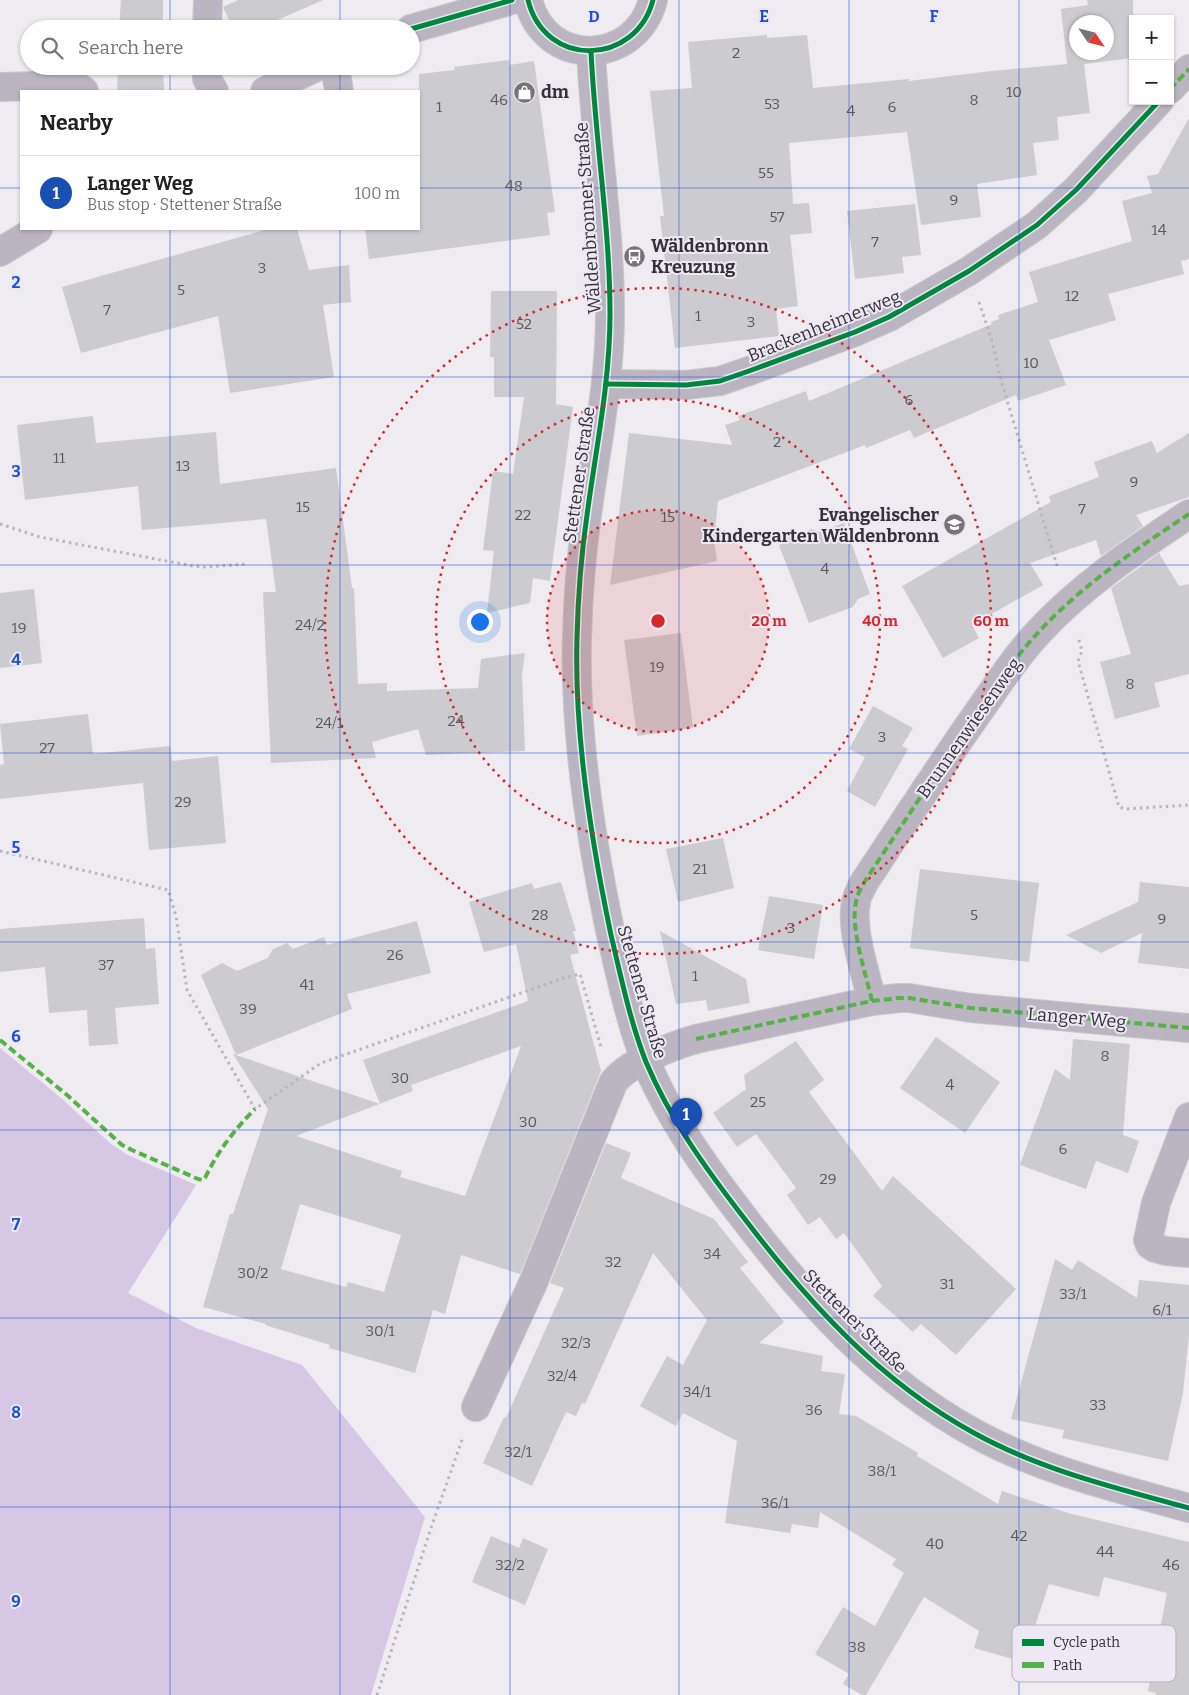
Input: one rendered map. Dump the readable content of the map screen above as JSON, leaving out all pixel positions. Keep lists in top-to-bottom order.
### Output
{
  "streets": {
    "street": [
      "Wäldenbronner Straße",
      "Brackenheimerweg",
      "Stettener Straße",
      "Brunnenwiesenweg",
      "Langer Weg"
    ]
  },
  "crossings": [
    ["Wäldenbronner Straße", "Brackenheimerweg"],
    ["Wäldenbronner Straße", "Stettener Straße"],
    ["Brackenheimerweg", "Stettener Straße"],
    ["Stettener Straße", "Langer Weg"],
    ["Brunnenwiesenweg", "Langer Weg"]
  ],
  "places": {
    "shop": ["dm"],
    "bus stop": ["Wäldenbronn Kreuzung"],
    "school or university": ["Evangelischer Kindergarten Wäldenbronn"]
  },
  "house_numbers": [
    "2",
    "10",
    "46",
    "8",
    "53",
    "1",
    "6",
    "4",
    "55",
    "48",
    "9",
    "57",
    "14",
    "7",
    "3",
    "5",
    "12",
    "7",
    "1",
    "3",
    "52",
    "10",
    "6",
    "2",
    "11",
    "13",
    "9",
    "15",
    "7",
    "22",
    "15",
    "4",
    "24/2",
    "19",
    "19",
    "8",
    "24",
    "24/1",
    "3",
    "27",
    "29",
    "21",
    "28",
    "5",
    "9",
    "3",
    "26",
    "37",
    "1",
    "41",
    "39",
    "8",
    "30",
    "4",
    "25",
    "30",
    "6",
    "29",
    "34",
    "32",
    "30/2",
    "31",
    "33/1",
    "6/1",
    "30/1",
    "32/3",
    "32/4",
    "34/1",
    "33",
    "36",
    "32/1",
    "38/1",
    "36/1",
    "42",
    "40",
    "44",
    "32/2",
    "46",
    "38"
  ],
  "legend": ["Cycle path", "Path"],
  "north": "bottom right",
  "page": {
    "map_buttons": ["+", "−"],
    "search": "Search here",
    "heading": "Nearby",
    "list": [
      {
        "mark": "1",
        "name": "Langer Weg",
        "note": "Bus stop · Stettener Straße",
        "value": "100 m"
      }
    ],
    "pins": "1"
  },
  "grid": {
    "columns": ["D", "E", "F"],
    "rows": [
      "2",
      "3",
      "4",
      "5",
      "6",
      "7",
      "8",
      "9"
    ]
  },
  "rings": ["20 m", "40 m", "60 m"]
}
